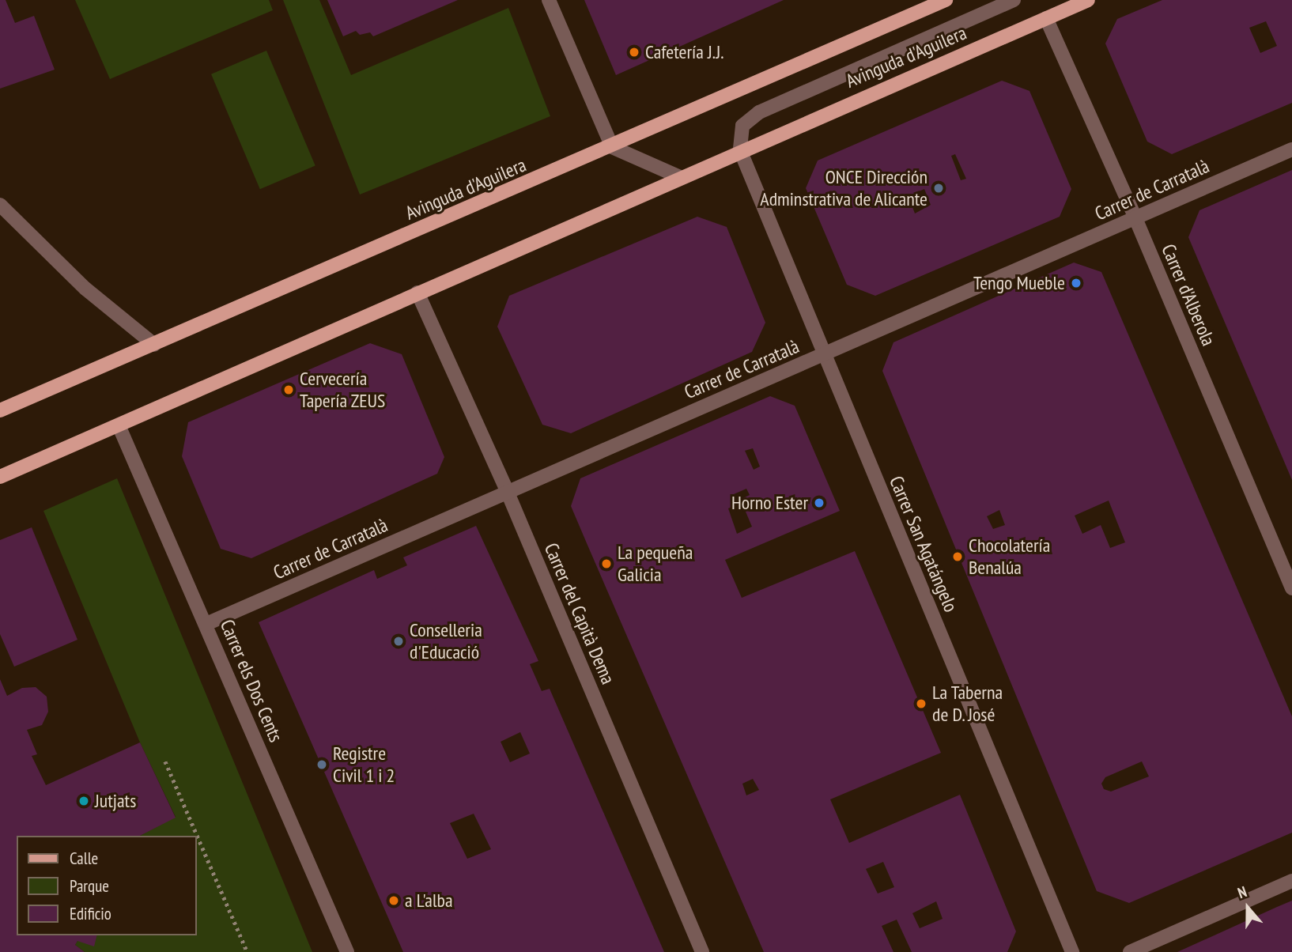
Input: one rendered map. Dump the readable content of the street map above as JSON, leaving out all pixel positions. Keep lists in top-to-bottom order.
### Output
{
  "streets": {
    "main road": ["Avinguda d'Aguilera"],
    "street": [
      "Carrer de Carratalà",
      "Carrer d'Alberola",
      "Carrer San Agatángelo",
      "Carrer del Capità Dema",
      "Carrer els Dos Cents"
    ]
  },
  "crossings": [
    ["Avinguda d'Aguilera", "Carrer d'Alberola"],
    ["Avinguda d'Aguilera", "Carrer San Agatángelo"],
    ["Avinguda d'Aguilera", "Carrer del Capità Dema"],
    ["Avinguda d'Aguilera", "Carrer els Dos Cents"],
    ["Carrer de Carratalà", "Carrer d'Alberola"],
    ["Carrer de Carratalà", "Carrer San Agatángelo"],
    ["Carrer de Carratalà", "Carrer del Capità Dema"],
    ["Carrer de Carratalà", "Carrer els Dos Cents"]
  ],
  "places": [
    "Cafetería J.J.",
    "ONCE Dirección Adminstrativa de Alicante",
    "Tengo Mueble",
    "Cervecería Tapería ZEUS",
    "Horno Ester",
    "Chocolatería Benalúa",
    "La pequeña Galicia",
    "Conselleria d'Educació",
    "La Taberna de D. José",
    "Registre Civil 1 i 2",
    "Jutjats",
    "a L'alba"
  ],
  "legend": ["Calle", "Parque", "Edificio"],
  "north": "top"
}
